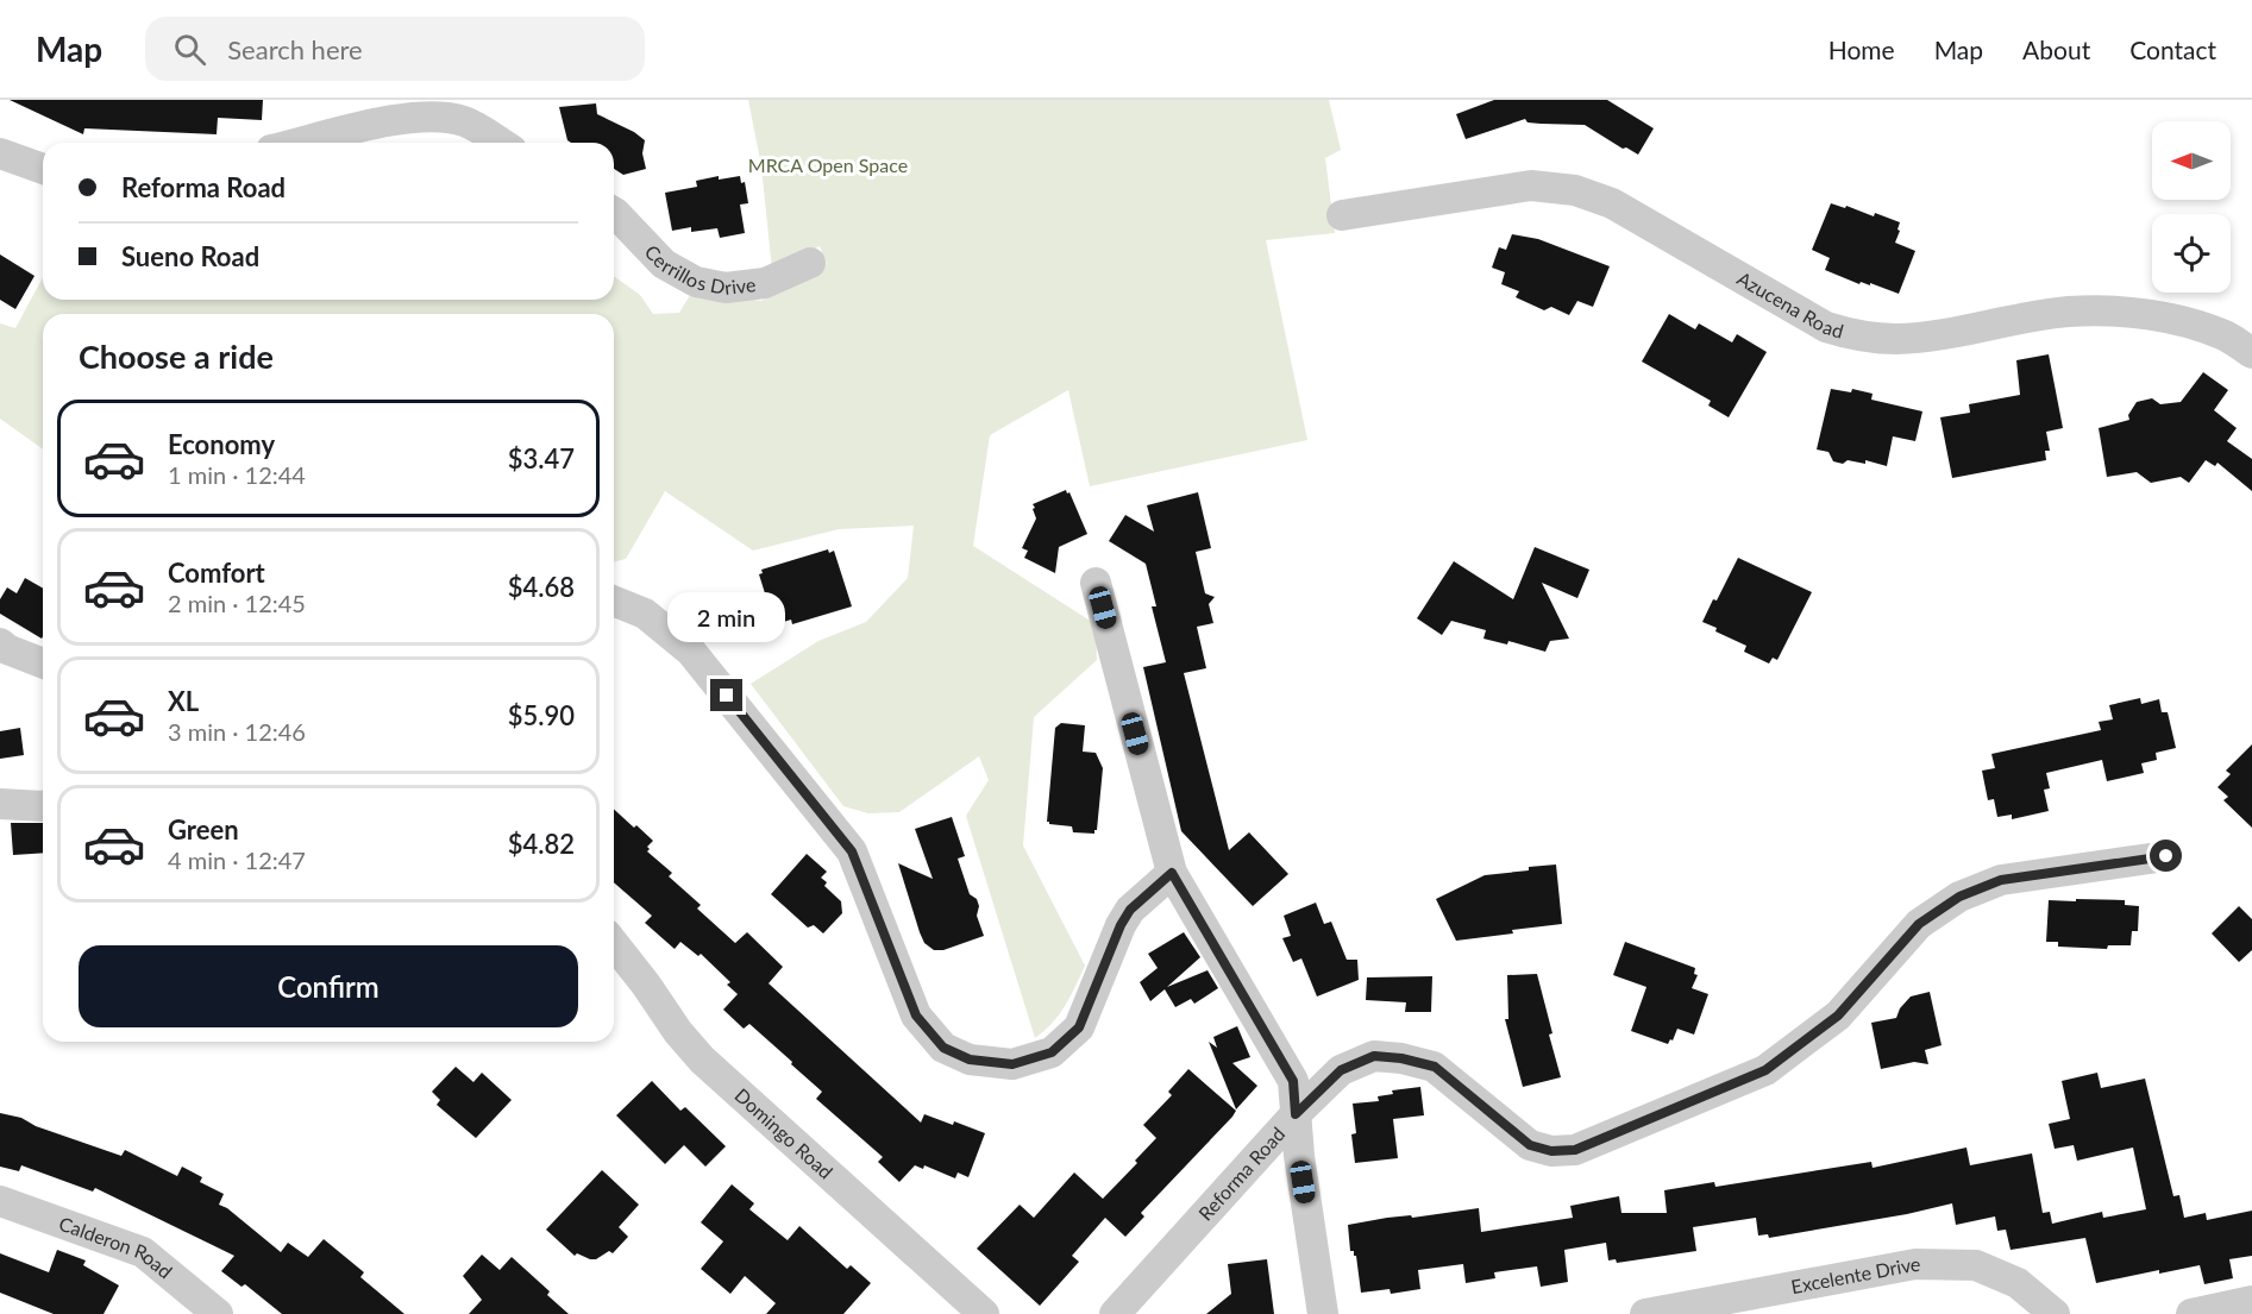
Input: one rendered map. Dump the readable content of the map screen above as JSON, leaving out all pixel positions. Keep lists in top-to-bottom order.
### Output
{
  "streets": {
    "street": [
      "Cerrillos Drive",
      "Azucena Road",
      "Domingo Road",
      "Reforma Road",
      "Calderon Road",
      "Excelente Drive"
    ]
  },
  "parks": ["MRCA Open Space"],
  "north": "left",
  "page": {
    "header": "Map",
    "search": "Search here",
    "nav": [
      "Home",
      "Map",
      "About",
      "Contact"
    ],
    "banner": ["Reforma Road", "Sueno Road"],
    "heading": "Choose a ride",
    "list": [
      {
        "name": "Economy",
        "note": "1 min · 12:44",
        "value": "$3.47"
      },
      {
        "name": "Comfort",
        "note": "2 min · 12:45",
        "value": "$4.68"
      },
      {
        "name": "XL",
        "note": "3 min · 12:46",
        "value": "$5.90"
      },
      {
        "name": "Green",
        "note": "4 min · 12:47",
        "value": "$4.82"
      }
    ],
    "bubble": "2 min",
    "buttons": "Confirm"
  }
}
